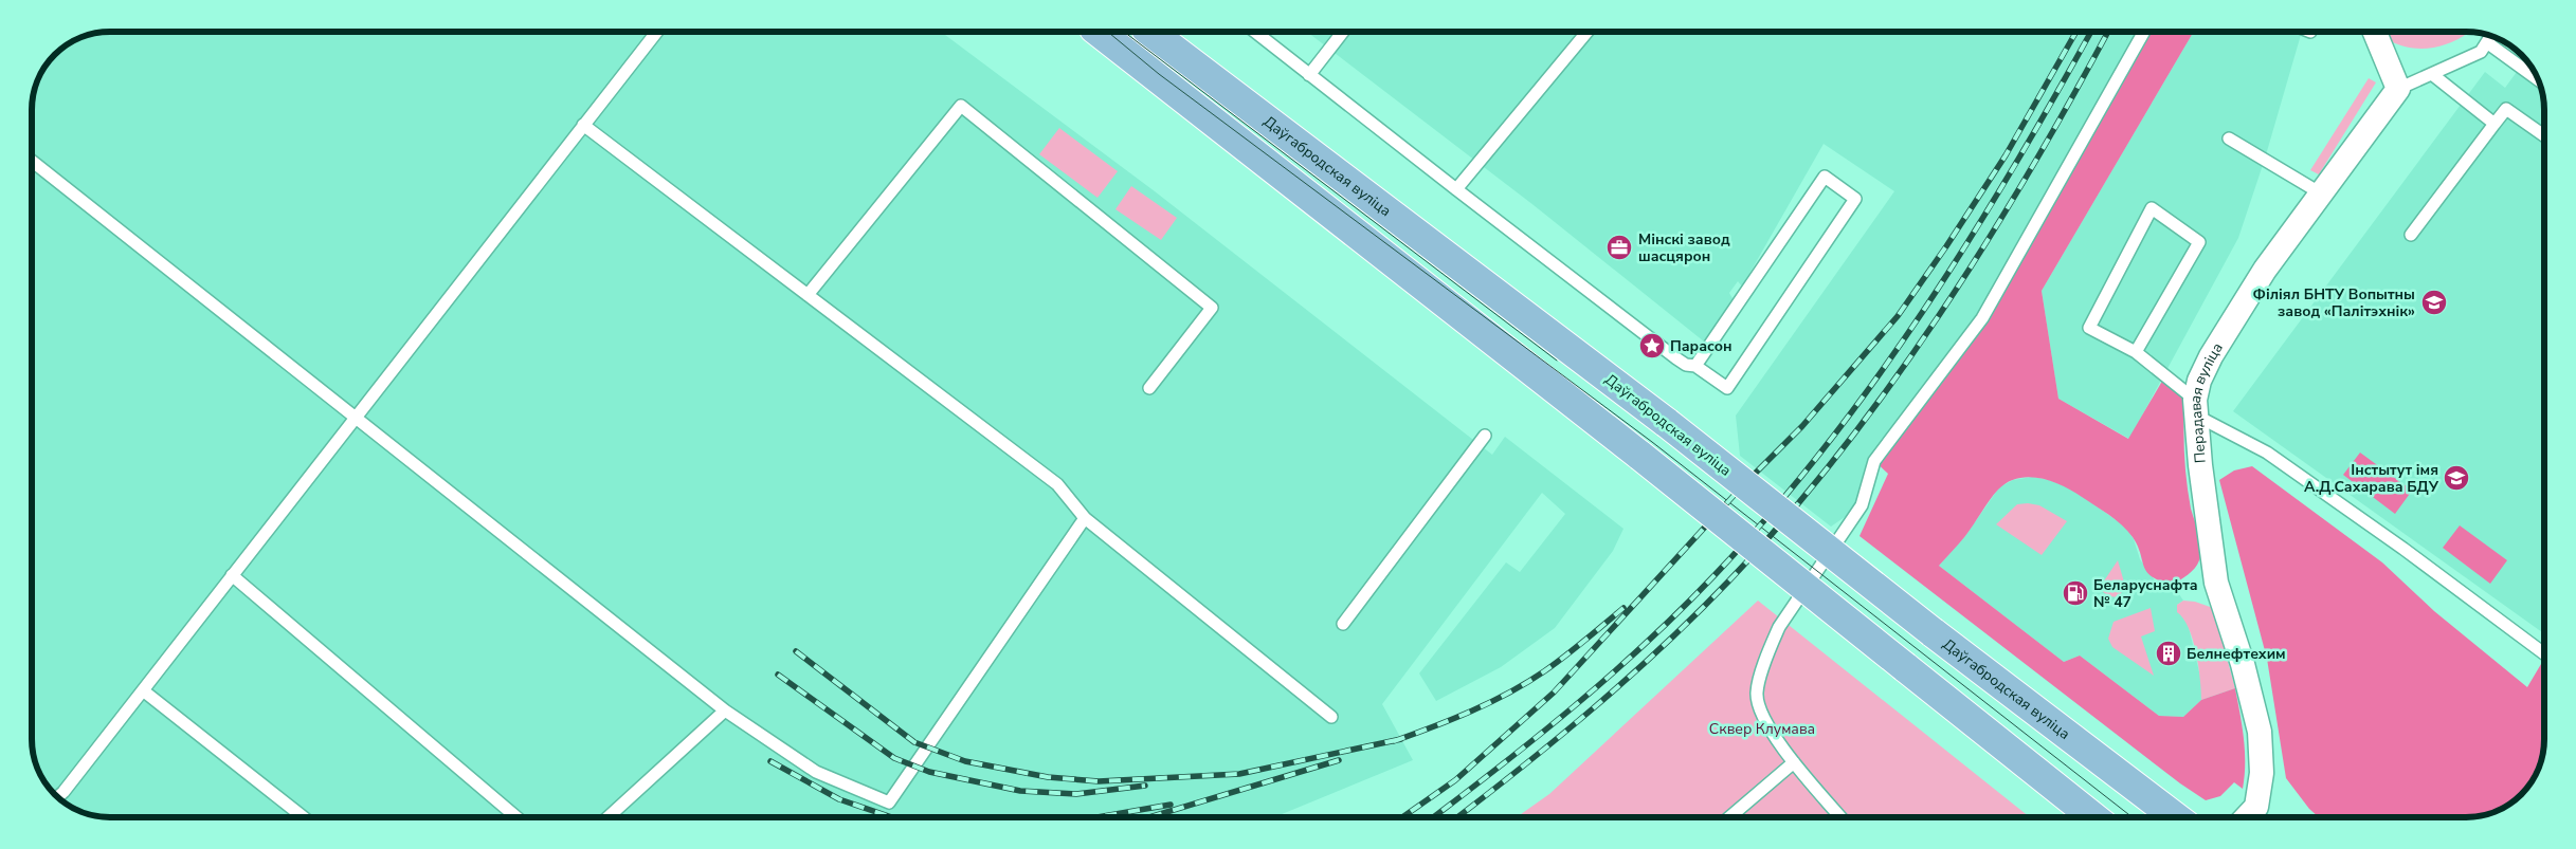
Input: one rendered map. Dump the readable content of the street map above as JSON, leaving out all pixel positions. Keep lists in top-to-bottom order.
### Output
{
  "streets": {
    "main road": ["Даўгабродская вуліца"],
    "street": ["Перадавая вуліца"]
  },
  "parks": ["Сквер Клумава"],
  "places": {
    "office": ["Мінскі завод шасцярон"],
    "school or university": ["Філіял БНТУ Вопытны завод «Палітэхнік»", "Інстытут імя А.Д.Сахарава БДУ"],
    "place": ["Парасон"],
    "fuel station": ["Беларуснафта № 47"],
    "building": ["Белнефтехим"]
  }
}
